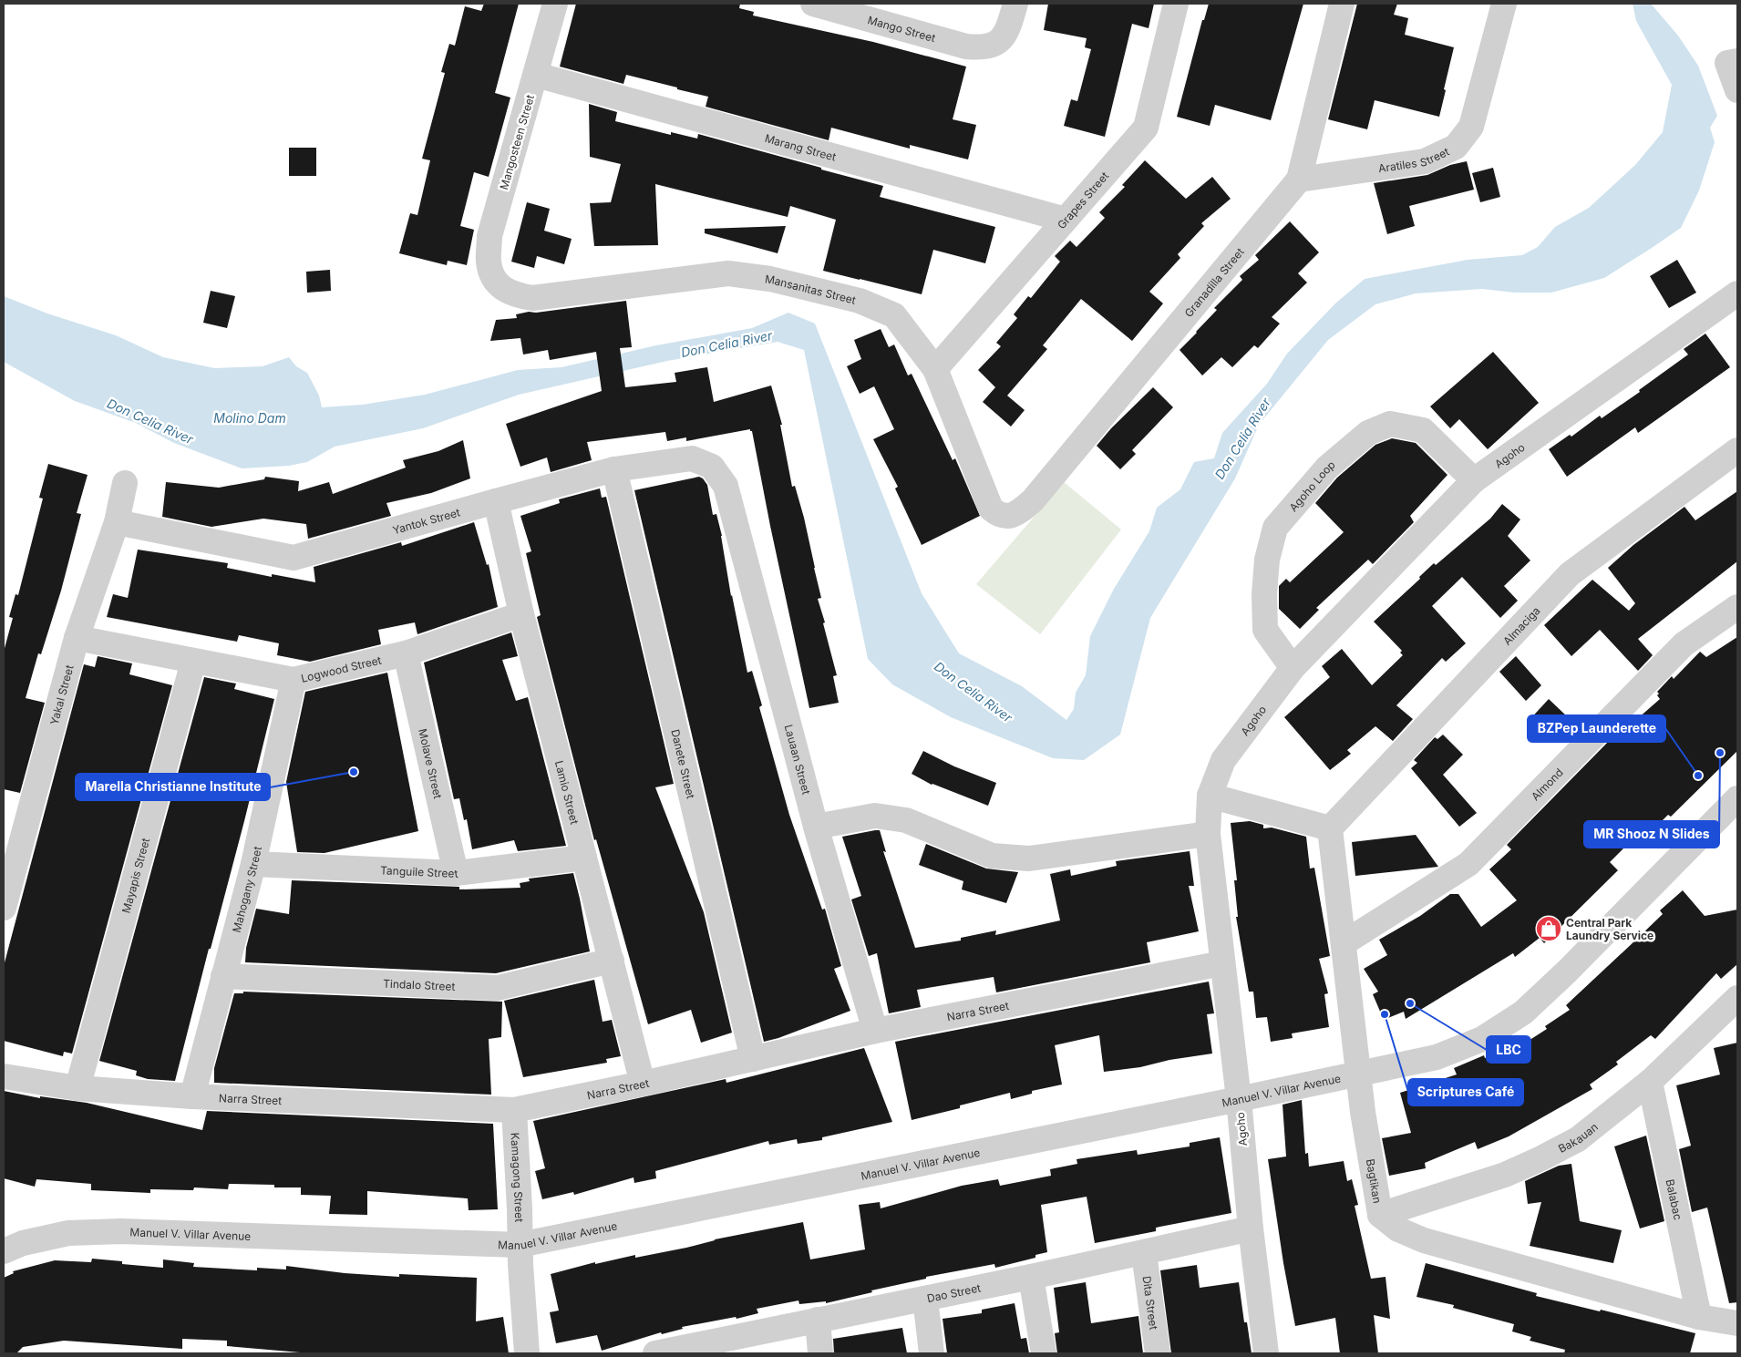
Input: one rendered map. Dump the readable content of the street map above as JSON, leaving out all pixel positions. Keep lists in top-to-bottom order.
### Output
{
  "streets": {
    "street": [
      "Mango Street",
      "Mangosteen Street",
      "Marang Street",
      "Aratiles Street",
      "Grapes Street",
      "Granadilla Street",
      "Mansanitas Street",
      "Agoho",
      "Agoho Loop",
      "Yantok Street",
      "Almaciga",
      "Logwood Street",
      "Yakal Street",
      "Lauaan Street",
      "Molave Street",
      "Danete Street",
      "Almond",
      "Lamio Street",
      "Tanguile Street",
      "Mayapis Street",
      "Mahogany Street",
      "Tindalo Street",
      "Narra Street",
      "Manuel V. Villar Avenue",
      "Bakauan",
      "Kamagong Street",
      "Bagtikan",
      "Balabac",
      "Dao Street",
      "Dita Street"
    ]
  },
  "crossings": [
    ["Mangosteen Street", "Marang Street"],
    ["Mangosteen Street", "Mansanitas Street"],
    ["Marang Street", "Grapes Street"],
    ["Aratiles Street", "Granadilla Street"],
    ["Grapes Street", "Mansanitas Street"],
    ["Granadilla Street", "Mansanitas Street"],
    ["Agoho", "Agoho Loop"],
    ["Agoho", "Narra Street"],
    ["Agoho", "Manuel V. Villar Avenue"],
    ["Agoho", "Dao Street"],
    ["Yantok Street", "Yakal Street"],
    ["Yantok Street", "Lauaan Street"],
    ["Yantok Street", "Danete Street"],
    ["Yantok Street", "Lamio Street"],
    ["Almaciga", "Bagtikan"],
    ["Logwood Street", "Yakal Street"],
    ["Logwood Street", "Molave Street"],
    ["Logwood Street", "Lamio Street"],
    ["Logwood Street", "Mayapis Street"],
    ["Logwood Street", "Mahogany Street"],
    ["Lauaan Street", "Narra Street"],
    ["Molave Street", "Tanguile Street"],
    ["Danete Street", "Narra Street"],
    ["Almond", "Bagtikan"],
    ["Lamio Street", "Tanguile Street"],
    ["Lamio Street", "Tindalo Street"],
    ["Lamio Street", "Narra Street"],
    ["Tanguile Street", "Mahogany Street"],
    ["Mayapis Street", "Narra Street"],
    ["Mahogany Street", "Tindalo Street"],
    ["Mahogany Street", "Narra Street"],
    ["Narra Street", "Kamagong Street"],
    ["Manuel V. Villar Avenue", "Kamagong Street"],
    ["Manuel V. Villar Avenue", "Bagtikan"],
    ["Bakauan", "Bagtikan"],
    ["Bakauan", "Balabac"],
    ["Bagtikan", "Balabac"],
    ["Dao Street", "Dita Street"]
  ],
  "water": ["Don Celia River", "Molino Dam"],
  "places": {
    "other": [
      "MR Shooz N Slides",
      "Marella Christianne Institute",
      "BZPep Launderette",
      "LBC",
      "Scriptures Café"
    ],
    "shop": ["Central Park Laundry Service"]
  }
}
